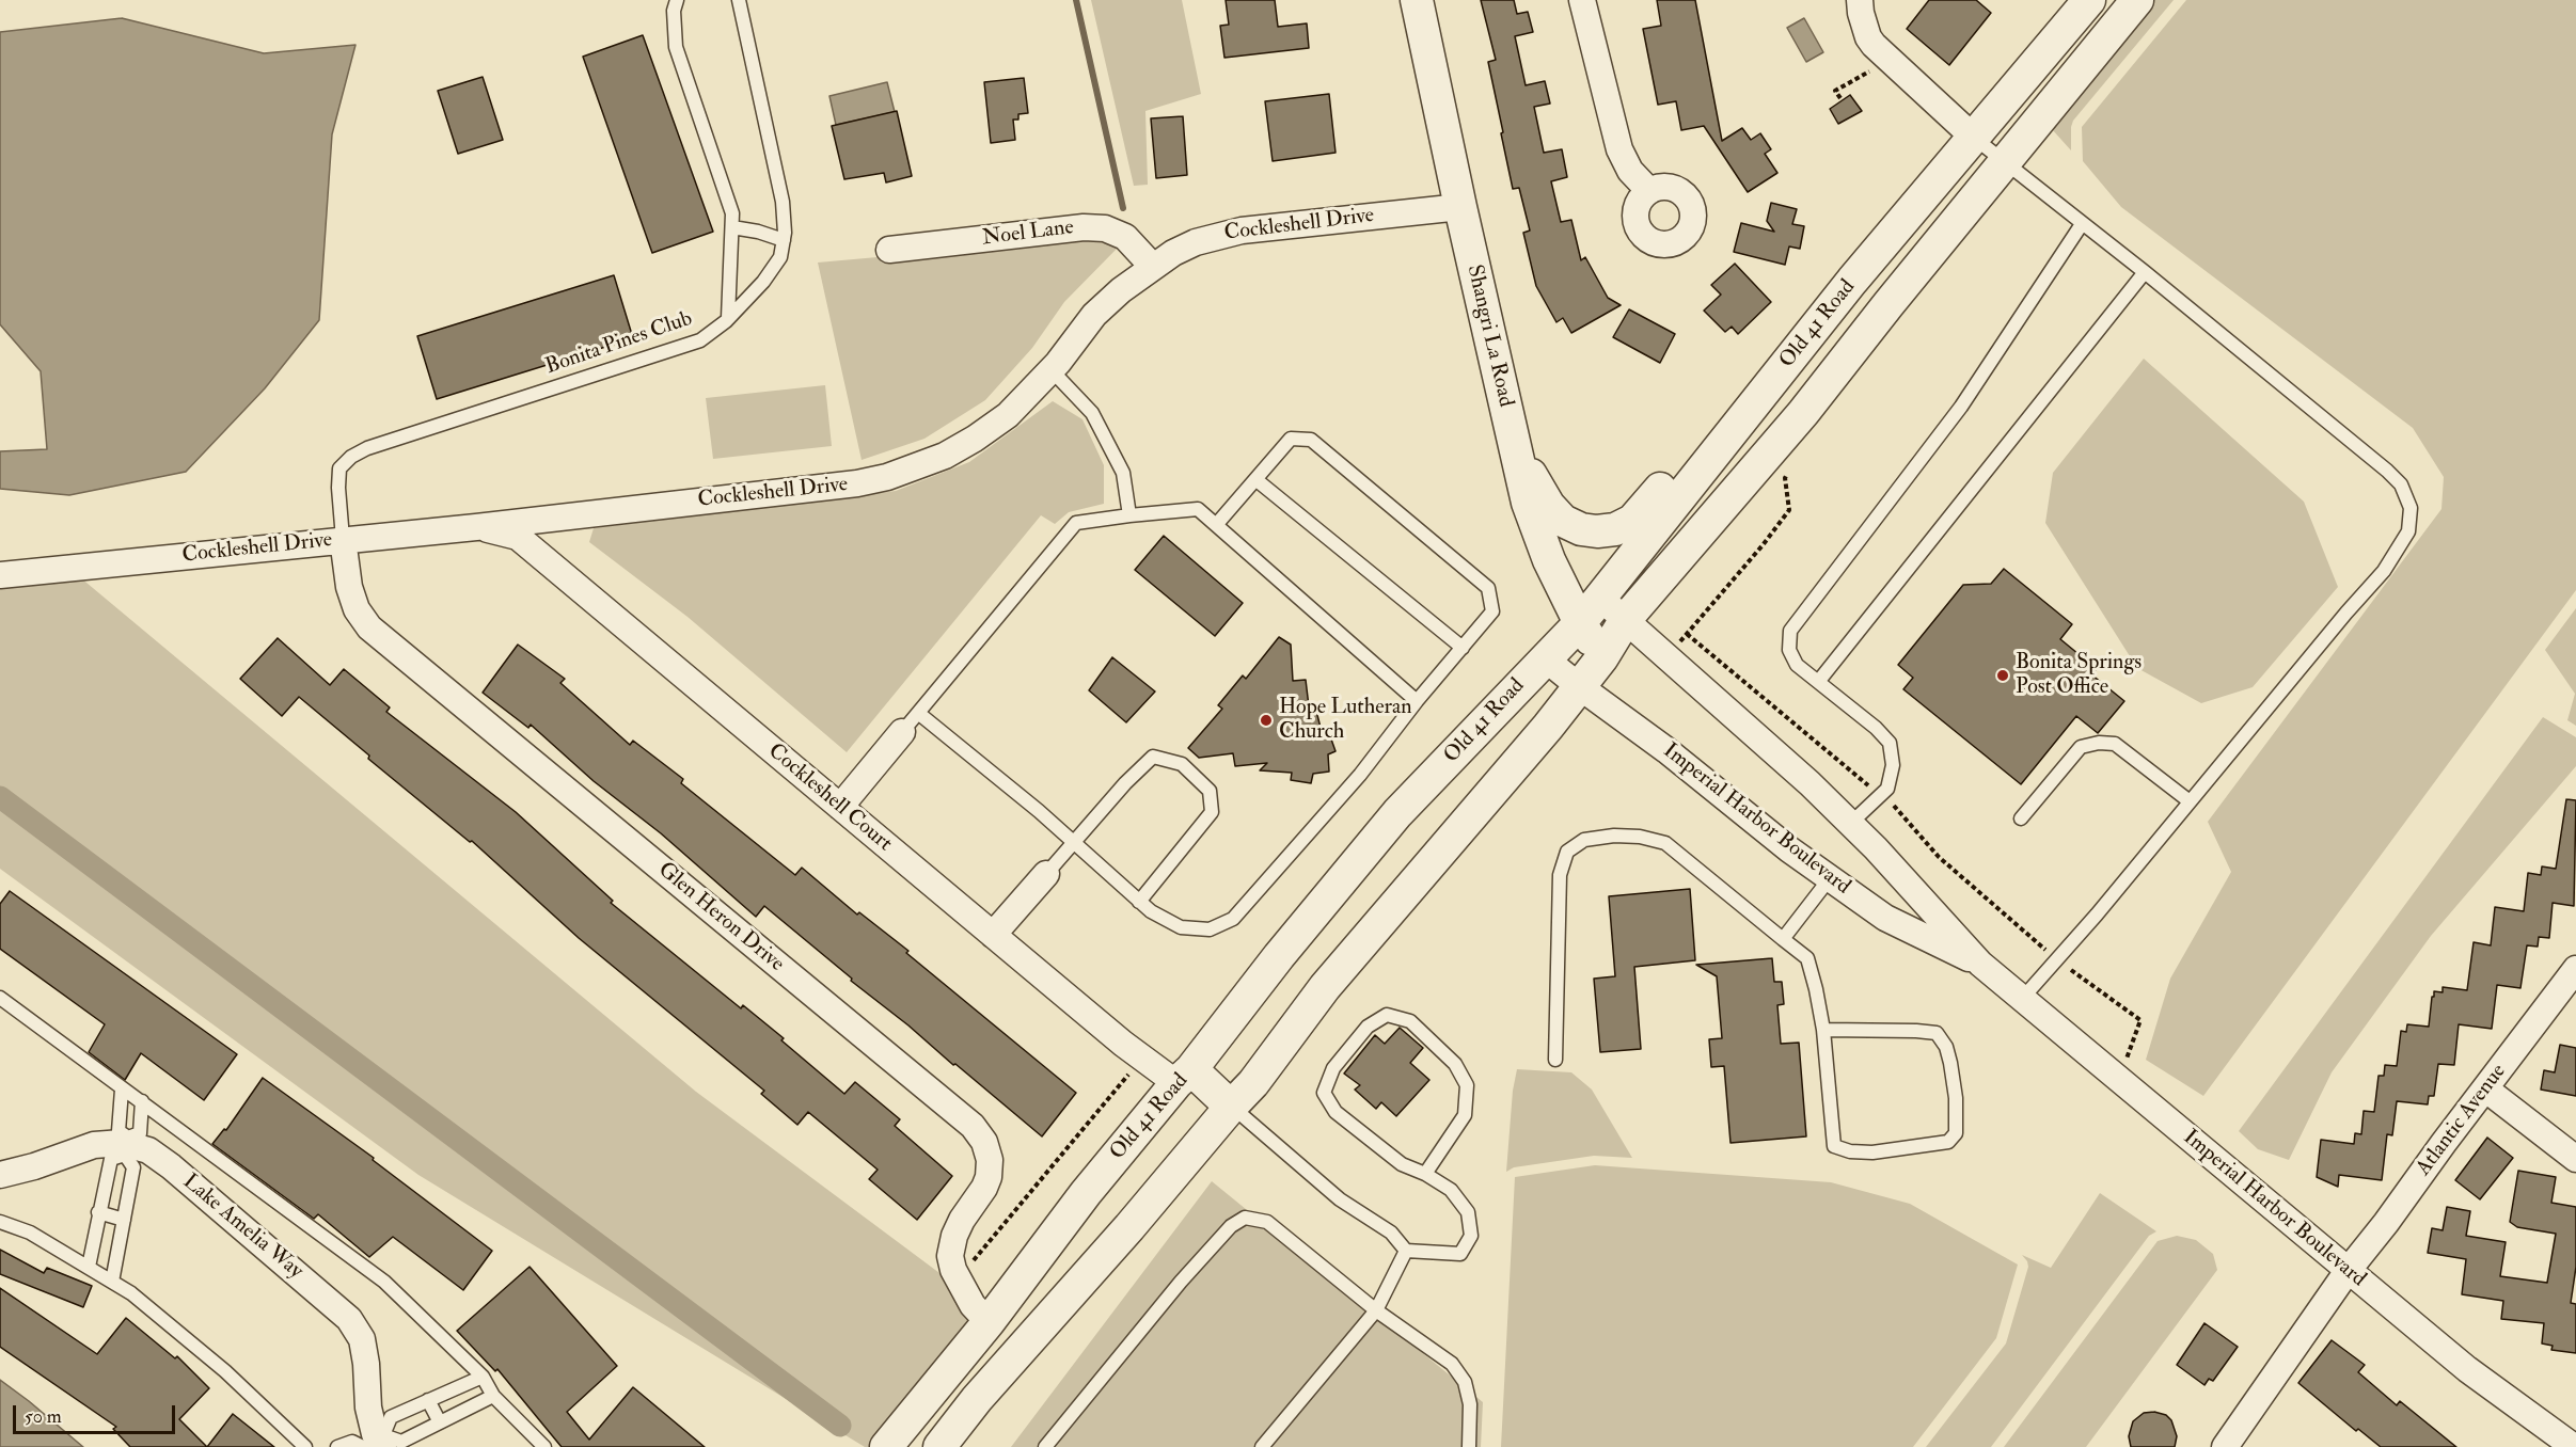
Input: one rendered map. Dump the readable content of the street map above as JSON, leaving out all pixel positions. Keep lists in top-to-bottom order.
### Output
{
  "streets": {
    "street": [
      "Cockleshell Drive",
      "Noel Lane",
      "Old 41 Road",
      "Shangri La Road",
      "Cockleshell Court",
      "Imperial Harbor Boulevard",
      "Glen Heron Drive",
      "Atlantic Avenue",
      "Lake Amelia Way"
    ],
    "lane": ["Bonita Pines Club"]
  },
  "crossings": [
    ["Cockleshell Drive", "Noel Lane"],
    ["Cockleshell Drive", "Shangri La Road"],
    ["Cockleshell Drive", "Bonita Pines Club"],
    ["Cockleshell Drive", "Cockleshell Court"],
    ["Cockleshell Drive", "Glen Heron Drive"],
    ["Old 41 Road", "Shangri La Road"],
    ["Old 41 Road", "Cockleshell Court"],
    ["Old 41 Road", "Imperial Harbor Boulevard"],
    ["Old 41 Road", "Glen Heron Drive"],
    ["Bonita Pines Club", "Glen Heron Drive"],
    ["Imperial Harbor Boulevard", "Atlantic Avenue"]
  ],
  "places": ["Bonita Springs Post Office", "Hope Lutheran Church"],
  "scale_bar": "50 m"
}
